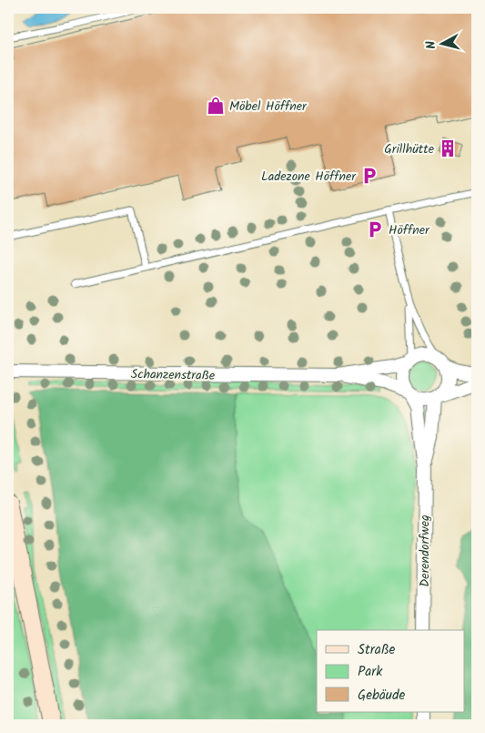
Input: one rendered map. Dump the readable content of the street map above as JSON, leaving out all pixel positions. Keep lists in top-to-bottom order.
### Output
{
  "streets": {
    "street": ["Schanzenstraße", "Derendorfweg"]
  },
  "crossings": [
    ["Schanzenstraße", "Derendorfweg"]
  ],
  "places": {
    "shop": ["Möbel Höffner"],
    "building": ["Grillhütte"],
    "parking": ["Ladezone Höffner", "Höffner"]
  },
  "legend": ["Straße", "Park", "Gebäude"],
  "north": "left"
}
